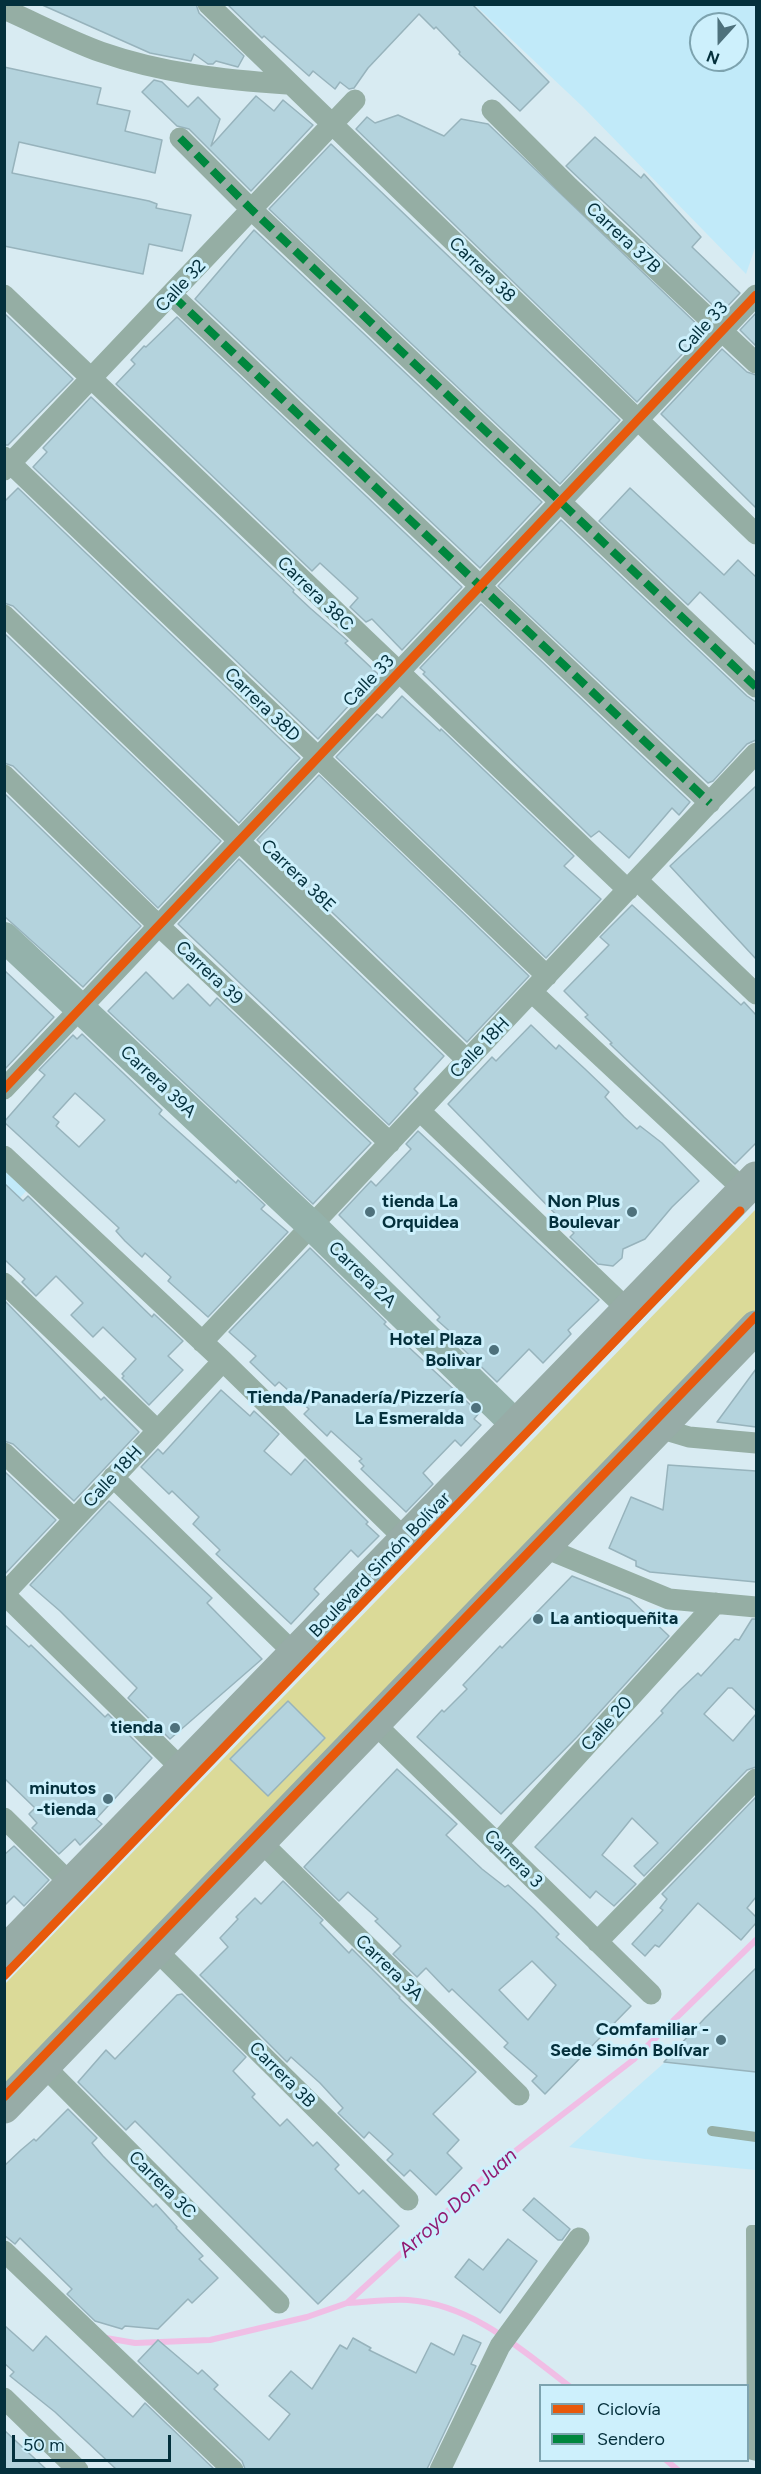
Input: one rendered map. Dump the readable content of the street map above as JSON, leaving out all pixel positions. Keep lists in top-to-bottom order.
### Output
{
  "streets": {
    "highway": ["Boulevard Simón Bolívar"],
    "street": [
      "Carrera 37B",
      "Carrera 38",
      "Calle 32",
      "Calle 33",
      "Carrera 38C",
      "Carrera 38D",
      "Carrera 38E",
      "Carrera 39",
      "Calle 18H",
      "Carrera 39A",
      "Carrera 2A",
      "Calle 20",
      "Carrera 3",
      "Carrera 3A",
      "Carrera 3B",
      "Carrera 3C"
    ]
  },
  "crossings": [
    ["Carrera 37B", "Calle 33"],
    ["Carrera 38", "Calle 32"],
    ["Carrera 38", "Calle 33"],
    ["Calle 32", "Carrera 38C"],
    ["Calle 32", "Carrera 38D"],
    ["Calle 33", "Carrera 38C"],
    ["Calle 33", "Carrera 38D"],
    ["Calle 33", "Carrera 38E"],
    ["Calle 33", "Carrera 39"],
    ["Calle 33", "Carrera 39A"],
    ["Carrera 38C", "Calle 18H"],
    ["Carrera 38D", "Calle 18H"],
    ["Carrera 38E", "Calle 18H"],
    ["Carrera 39", "Calle 18H"],
    ["Calle 18H", "Carrera 39A"],
    ["Calle 18H", "Carrera 2A"],
    ["Carrera 39A", "Carrera 2A"],
    ["Carrera 2A", "Boulevard Simón Bolívar"],
    ["Calle 20", "Carrera 3"]
  ],
  "water": ["Arroyo Don Juan"],
  "places": [
    "tienda La Orquidea",
    "Non Plus Boulevar",
    "Hotel Plaza Bolivar",
    "Tienda/Panadería/Pizzería La Esmeralda",
    "La antioqueñita",
    "tienda",
    "minutos -tienda",
    "Comfamiliar - Sede Simón Bolívar"
  ],
  "legend": ["Ciclovía", "Sendero"],
  "scale_bar": "50 m",
  "north": "bottom"
}
